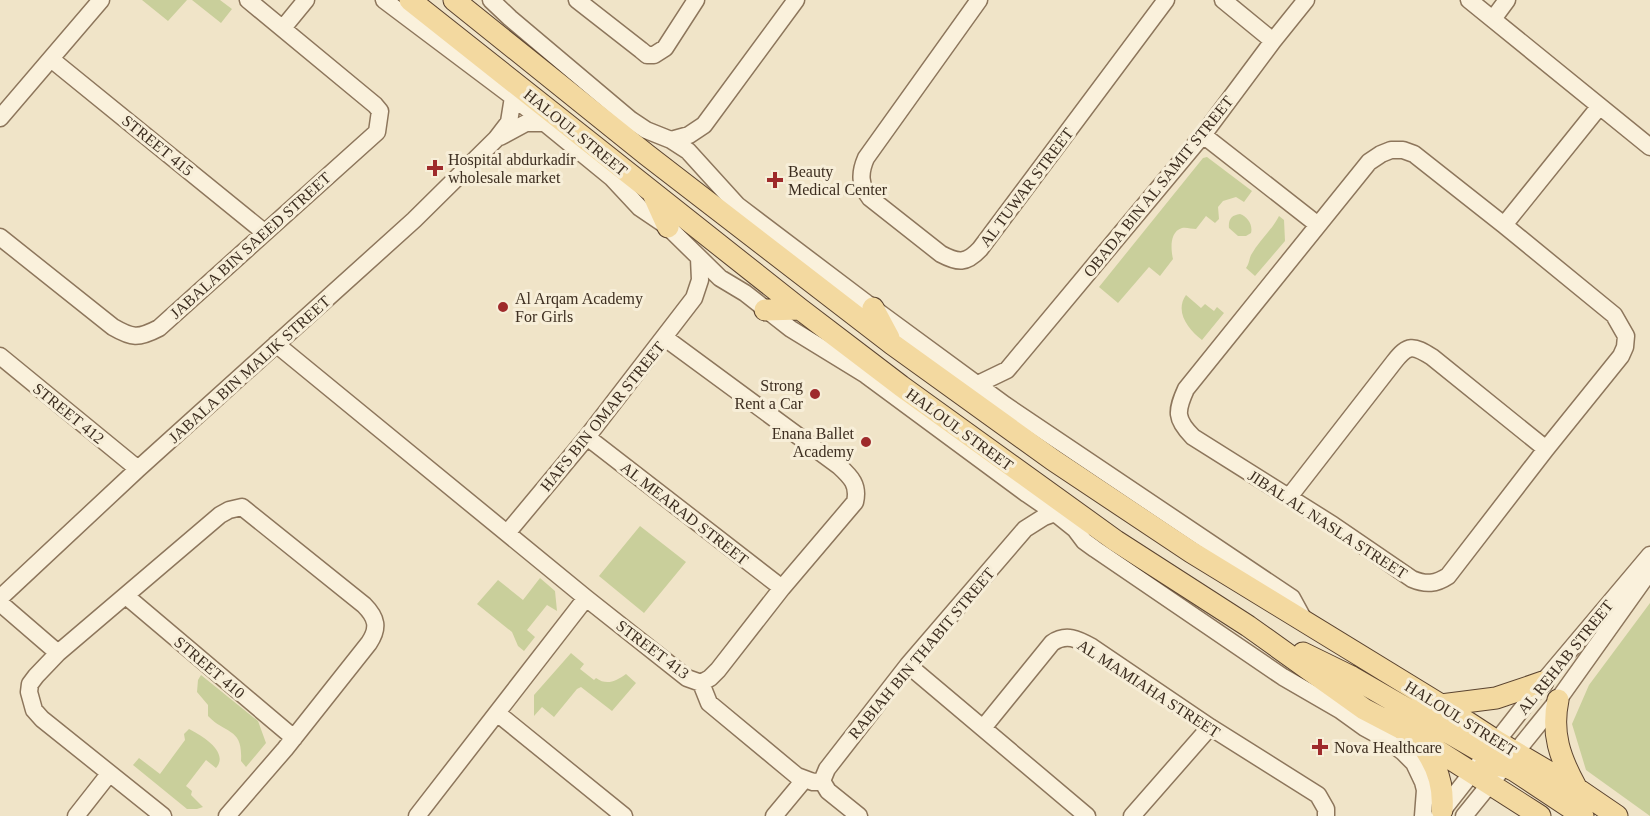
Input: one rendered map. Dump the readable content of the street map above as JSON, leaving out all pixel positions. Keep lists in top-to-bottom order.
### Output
{
  "streets": {
    "main road": ["HALOUL STREET"],
    "street": [
      "STREET 415",
      "OBADA BIN AL SAMIT STREET",
      "AL TUWAR STREET",
      "JABALA BIN SAEED STREET",
      "JABALA BIN MALIK STREET",
      "STREET 412",
      "HAFS BIN OMAR STREET",
      "AL MEARAD STREET",
      "JIBAL AL NASLA STREET",
      "STREET 413",
      "RABIAH BIN THABIT STREET",
      "AL REHAB STREET",
      "STREET 410",
      "AL MAMIAHA STREET"
    ]
  },
  "crossings": [
    ["HALOUL STREET", "OBADA BIN AL SAMIT STREET"],
    ["HALOUL STREET", "JABALA BIN MALIK STREET"],
    ["HALOUL STREET", "HAFS BIN OMAR STREET"],
    ["HALOUL STREET", "RABIAH BIN THABIT STREET"],
    ["HALOUL STREET", "AL REHAB STREET"],
    ["STREET 415", "JABALA BIN SAEED STREET"],
    ["JABALA BIN MALIK STREET", "STREET 412"],
    ["JABALA BIN MALIK STREET", "STREET 413"],
    ["HAFS BIN OMAR STREET", "AL MEARAD STREET"],
    ["HAFS BIN OMAR STREET", "STREET 413"],
    ["AL MEARAD STREET", "STREET 413"]
  ],
  "places": {
    "health": ["Hospital abdurkadir wholesale market", "Beauty Medical Center", "Nova Healthcare"],
    "other": ["Al Arqam Academy For Girls", "Strong Rent a Car", "Enana Ballet Academy"]
  }
}
